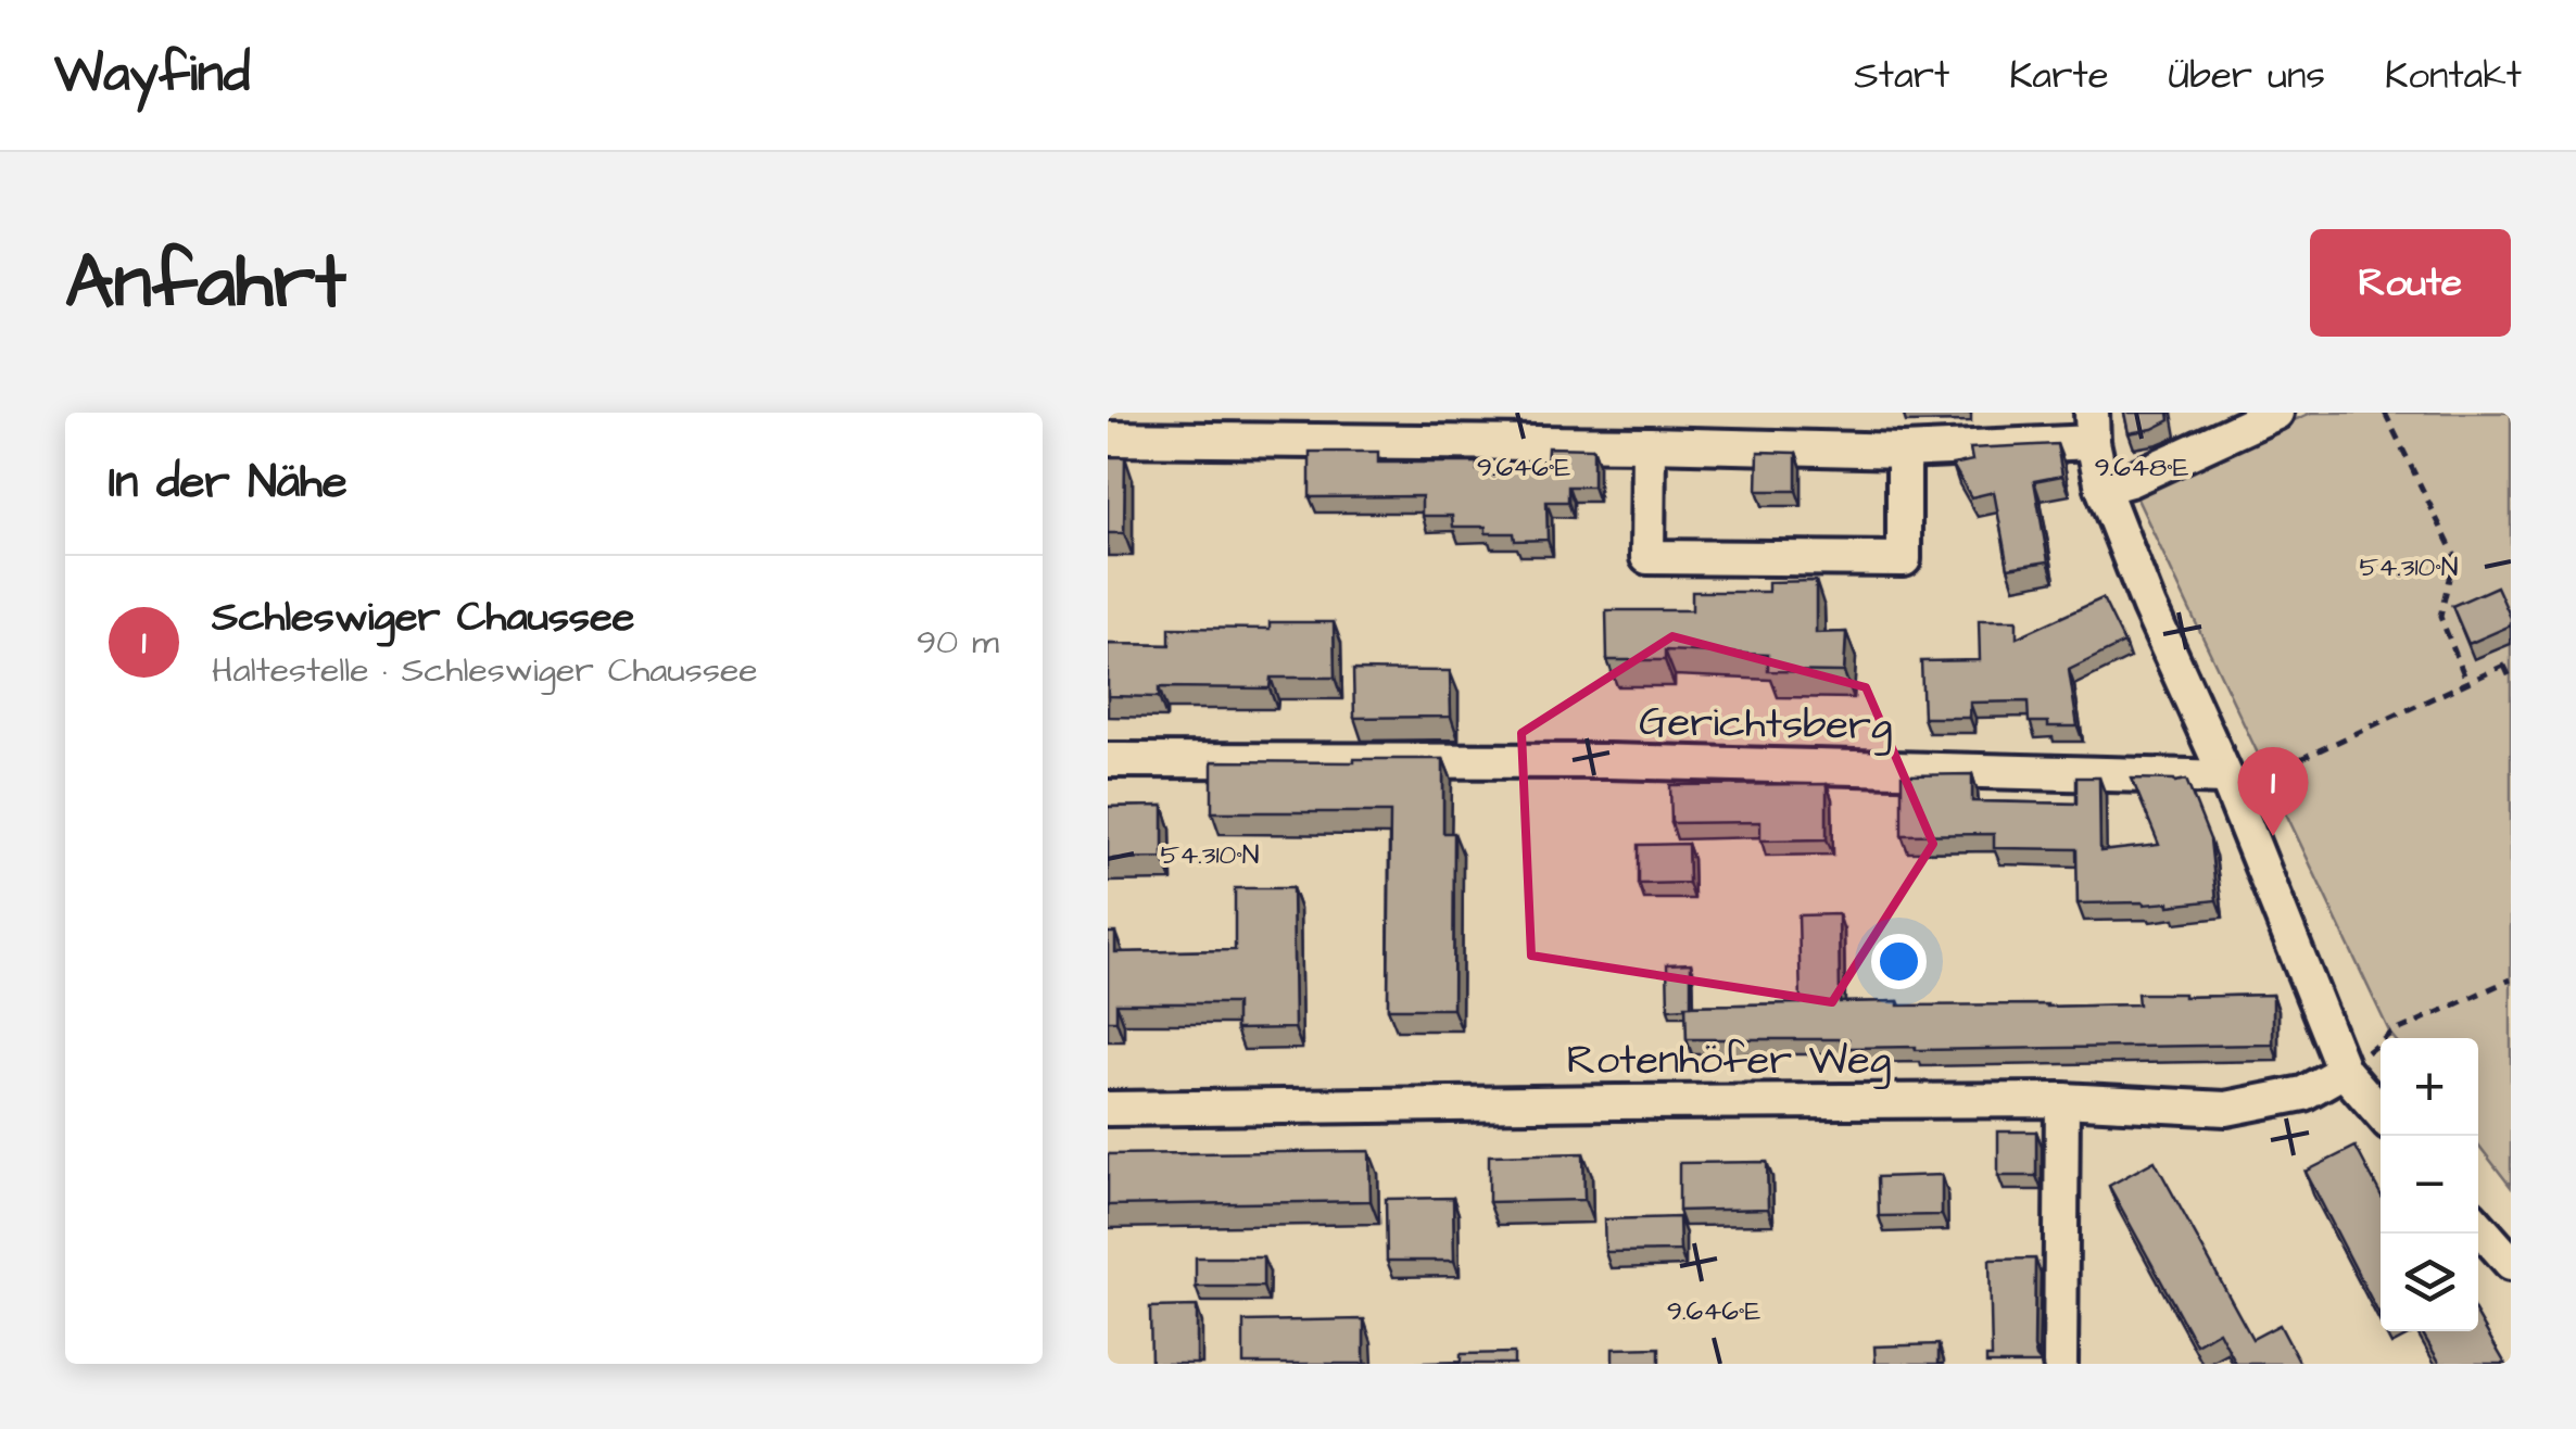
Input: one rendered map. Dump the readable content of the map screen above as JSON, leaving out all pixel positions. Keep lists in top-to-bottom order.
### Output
{
  "streets": {
    "street": ["Gerichtsberg", "Rotenhöfer Weg"]
  },
  "page": {
    "header": "Wayfind",
    "nav": [
      "Start",
      "Karte",
      "Über uns",
      "Kontakt"
    ],
    "buttons": "Route",
    "title": "Anfahrt",
    "heading": "In der Nähe",
    "list": [
      {
        "mark": "1",
        "name": "Schleswiger Chaussee",
        "note": "Haltestelle · Schleswiger Chaussee",
        "value": "90 m"
      }
    ],
    "pins": "1",
    "map_buttons": ["+", "−"]
  },
  "coordinates": ["9.646°E", "9.648°E", "54.310°N"]
}
